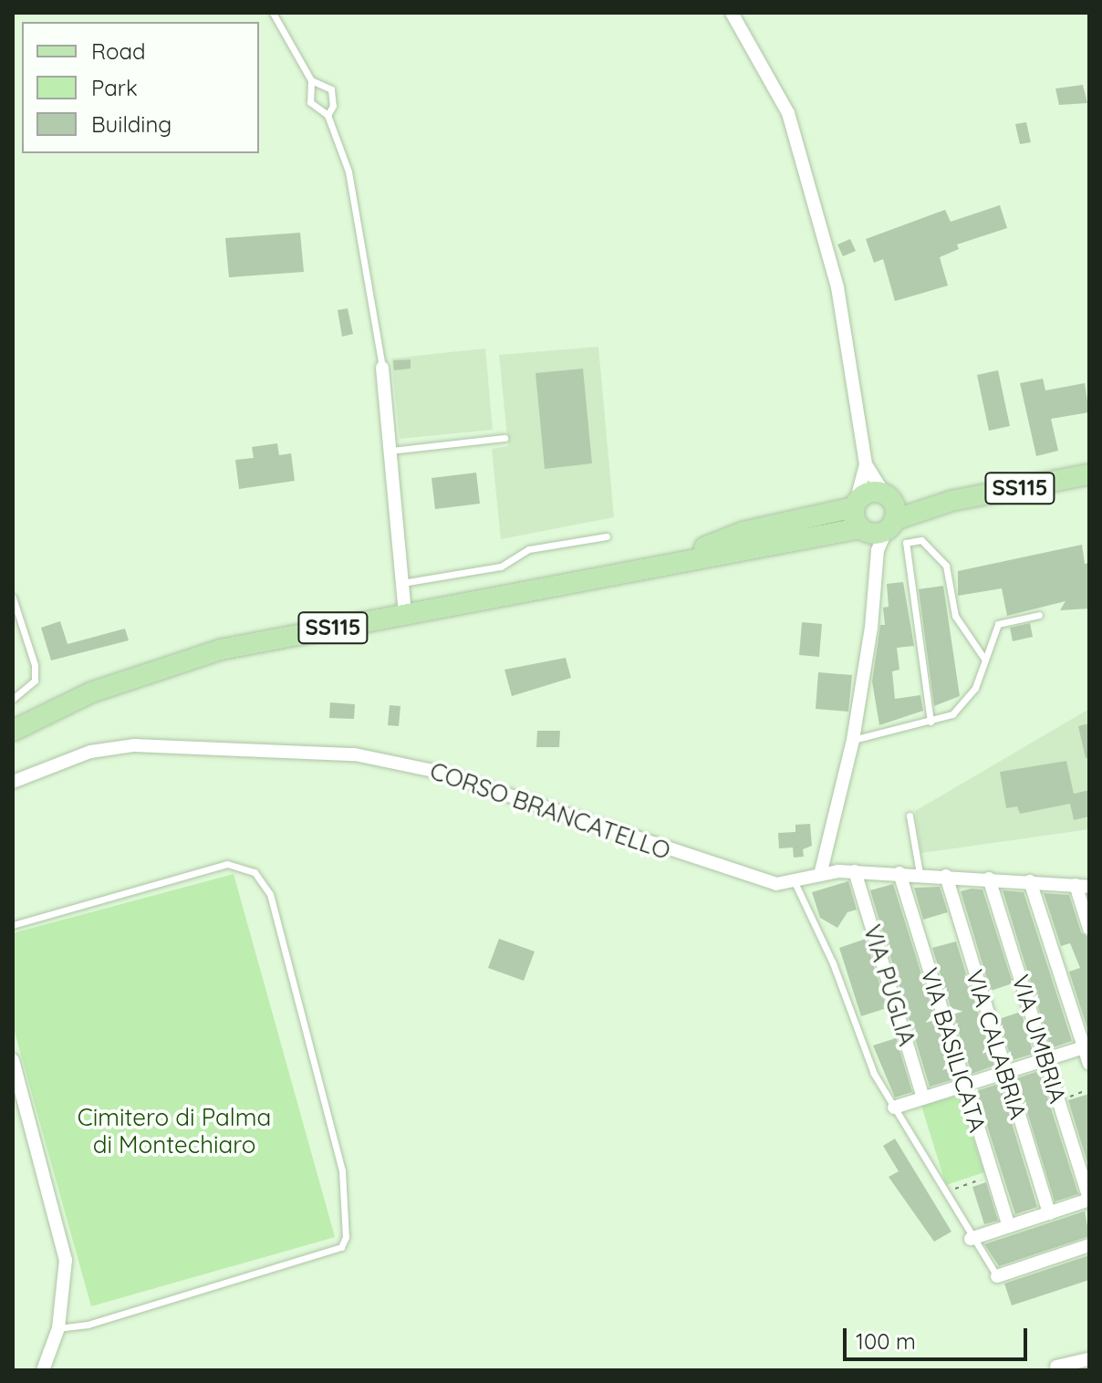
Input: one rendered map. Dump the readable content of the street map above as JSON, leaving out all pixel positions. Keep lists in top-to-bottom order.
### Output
{
  "streets": {
    "main road": ["SS115"],
    "street": [
      "CORSO BRANCATELLO",
      "VIA PUGLIA",
      "VIA UMBRIA",
      "VIA CALABRIA",
      "VIA BASILICATA"
    ]
  },
  "crossings": [
    ["CORSO BRANCATELLO", "VIA PUGLIA"],
    ["CORSO BRANCATELLO", "VIA UMBRIA"],
    ["CORSO BRANCATELLO", "VIA CALABRIA"],
    ["CORSO BRANCATELLO", "VIA BASILICATA"]
  ],
  "parks": ["Cimitero di Palma di Montechiaro"],
  "legend": ["Road", "Park", "Building"],
  "scale_bar": "100 m"
}
